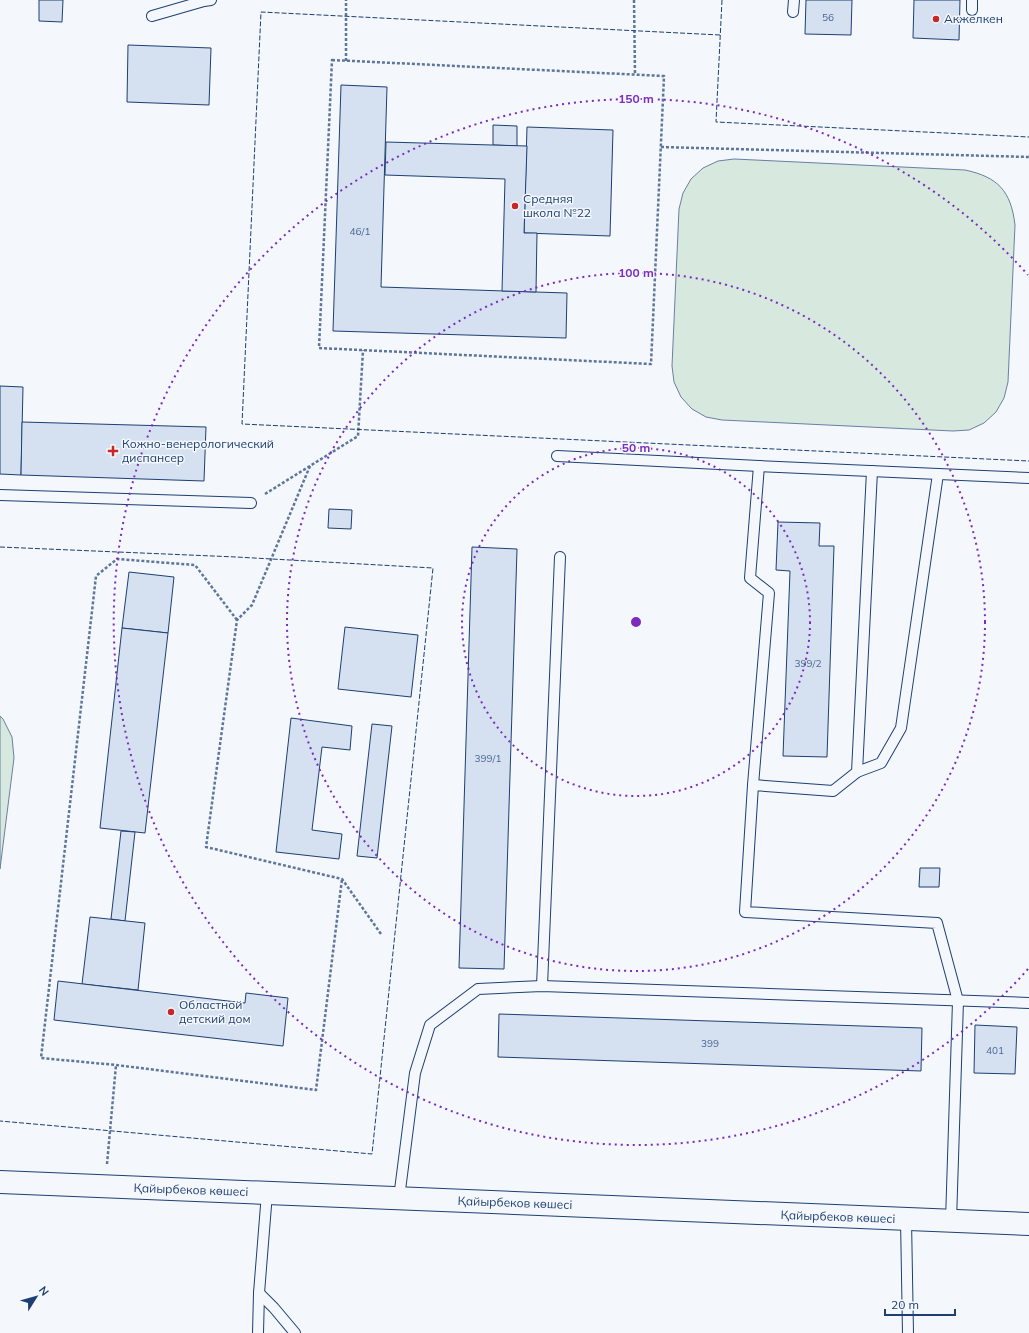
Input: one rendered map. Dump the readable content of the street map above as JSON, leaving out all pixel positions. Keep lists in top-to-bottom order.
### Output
{
  "streets": {
    "main road": ["Қайырбеков көшесі"]
  },
  "places": {
    "other": ["Акжелкен", "Средняя школа №22", "Областной детский дом"],
    "health": ["Кожно-венерологический диспансер"]
  },
  "house_numbers": [
    "56",
    "46/1",
    "399/2",
    "399/1",
    "399",
    "401"
  ],
  "scale_bar": "20 m",
  "north": "top right",
  "rings": ["150 m", "100 m", "50 m"]
}
